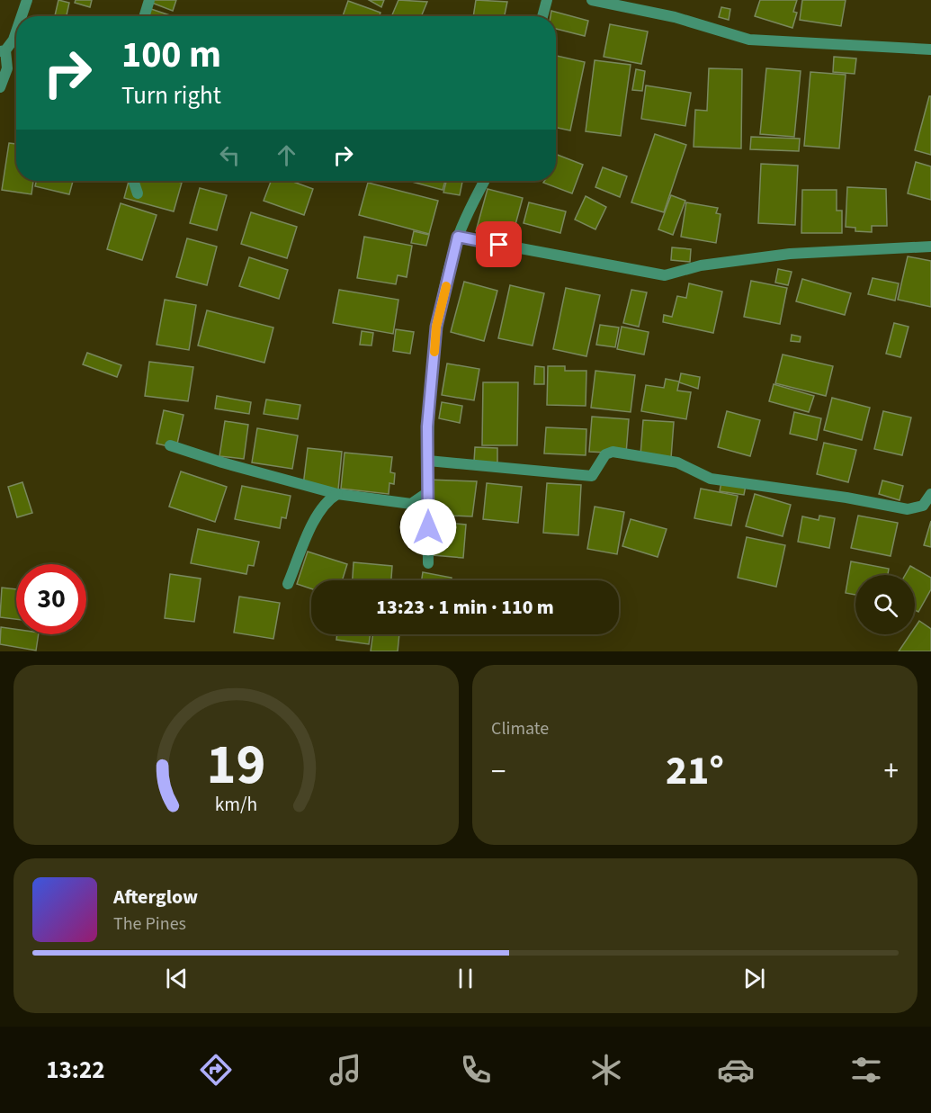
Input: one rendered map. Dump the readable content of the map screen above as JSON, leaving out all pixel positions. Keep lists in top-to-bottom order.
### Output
{
  "page": {
    "turn": ["100 m", "Turn right"],
    "limit": "30",
    "trip": "13:23 · 1 min · 110 m",
    "tile": "Climate",
    "heat": ["−", "21°", "+"],
    "song": ["Afterglow", "The Pines"],
    "tabs": "13:22",
    "gauge": ["19", "km/h"]
  }
}
